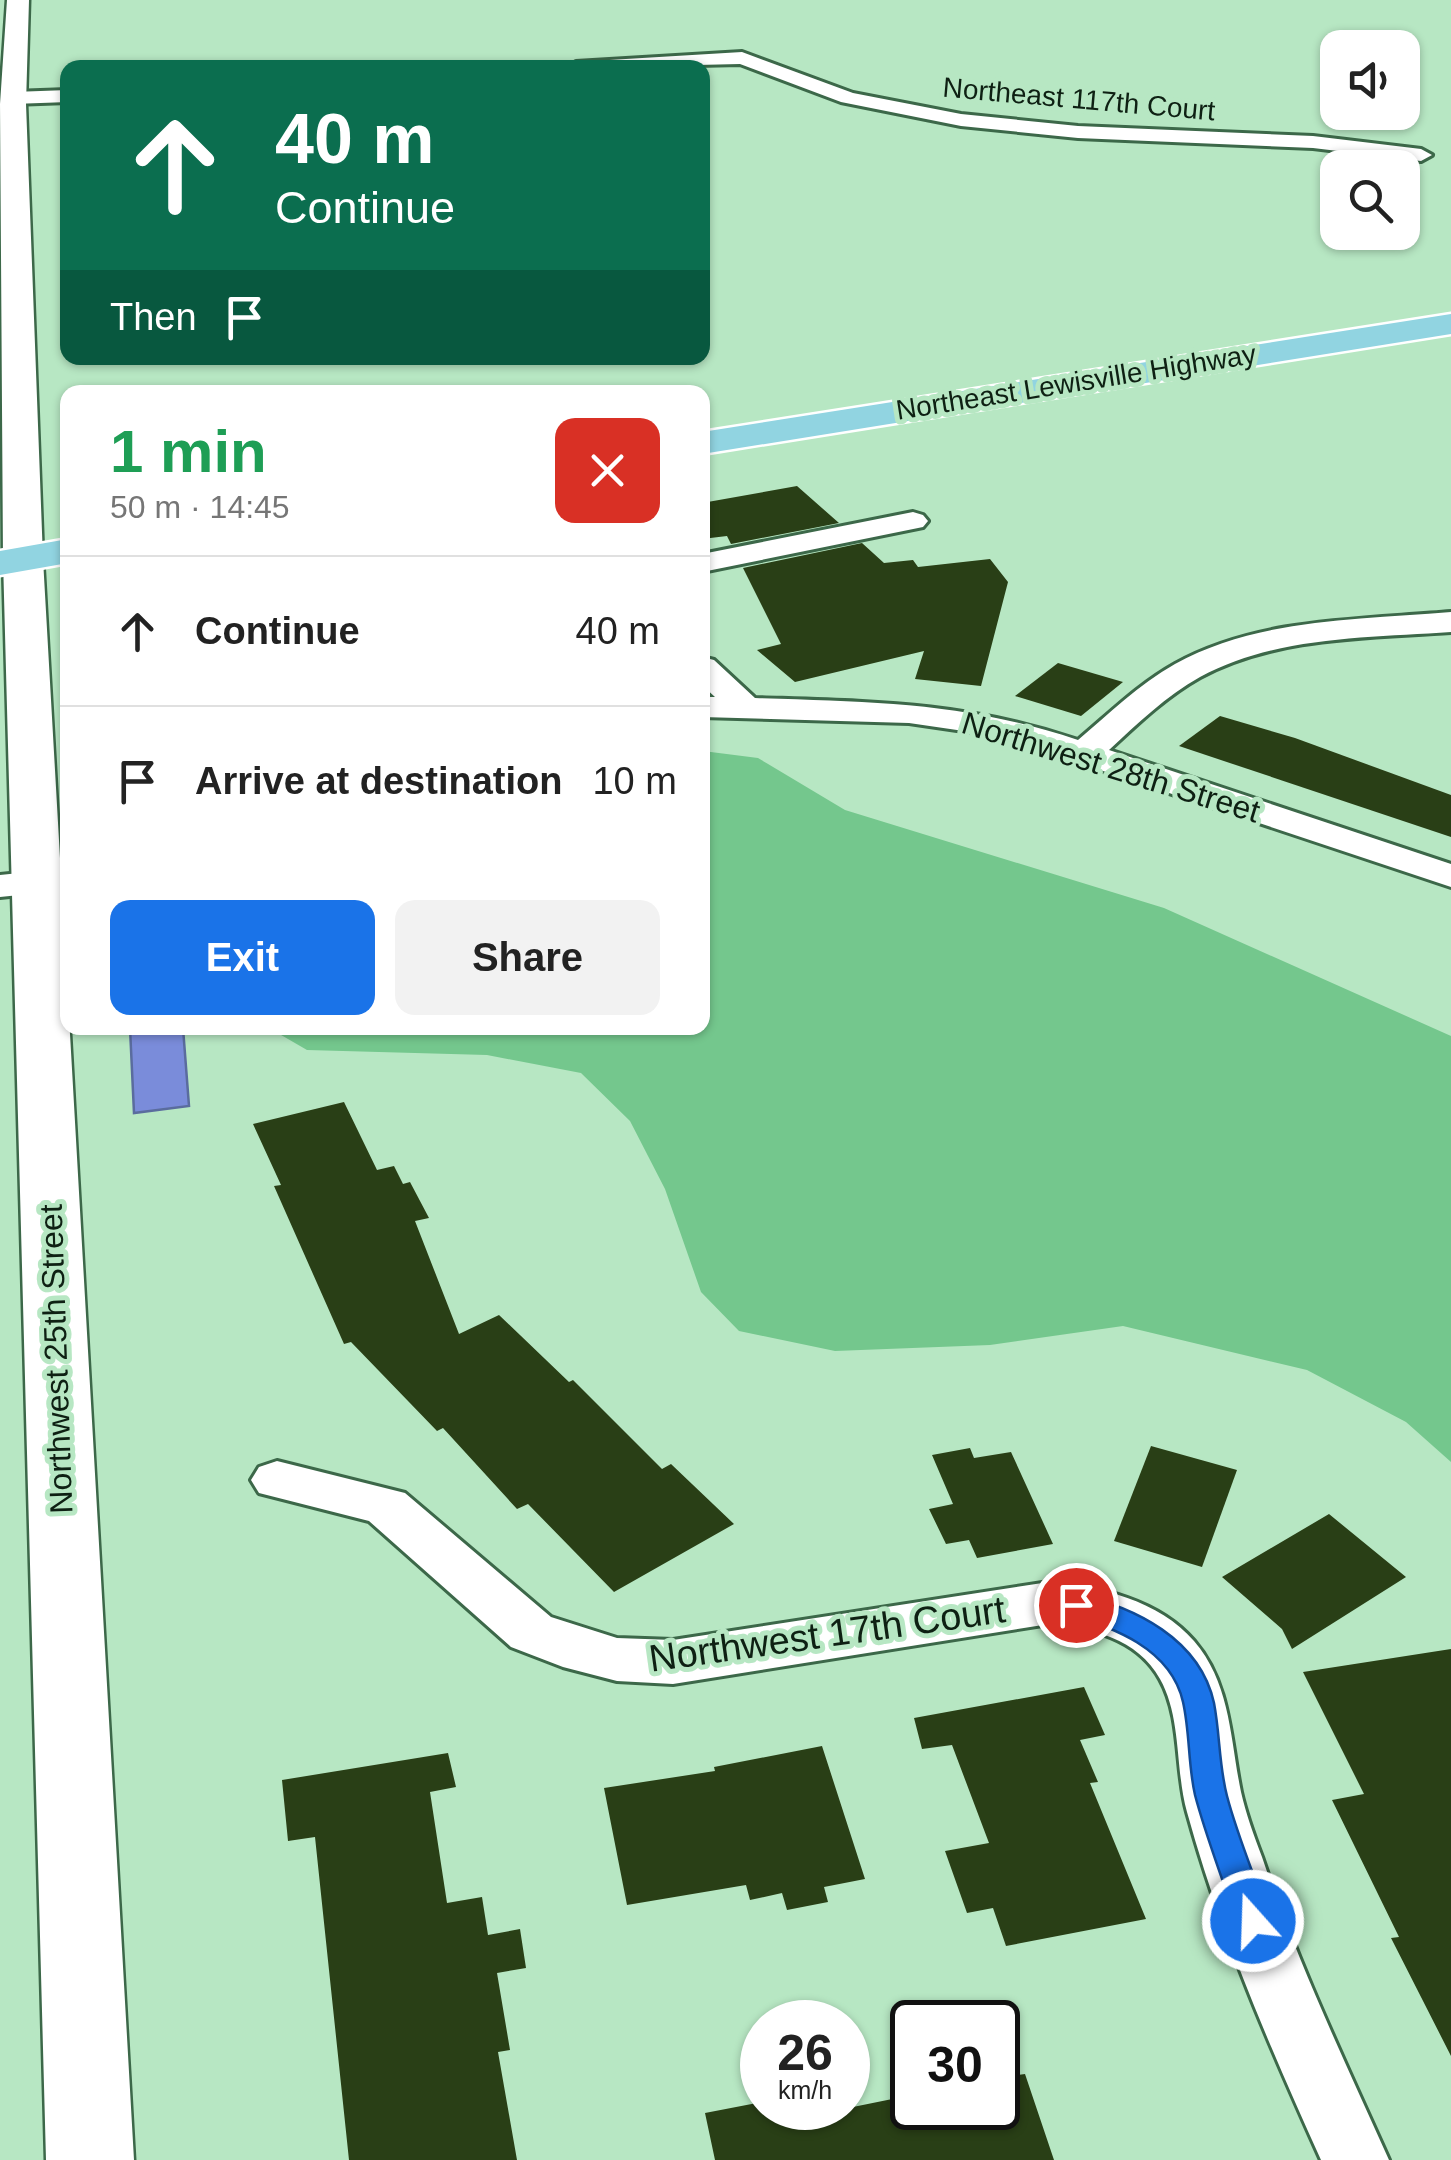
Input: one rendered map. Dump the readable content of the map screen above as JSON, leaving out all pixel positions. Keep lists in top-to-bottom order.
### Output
{
  "streets": {
    "main road": ["Northeast Lewisville Highway"],
    "street": [
      "Northeast 117th Court",
      "Northwest 28th Street",
      "Northwest 25th Street",
      "Northwest 17th Court"
    ]
  },
  "page": {
    "turn": ["40 m", "Continue"],
    "then": "Then",
    "heading": ["1 min", "50 m · 14:45"],
    "list": [
      {
        "name": "Continue",
        "value": "40 m"
      },
      {
        "name": "Arrive at destination",
        "value": "10 m"
      }
    ],
    "buttons": ["Exit", "Share"],
    "speed": "26 km/h",
    "limit": "30"
  }
}
